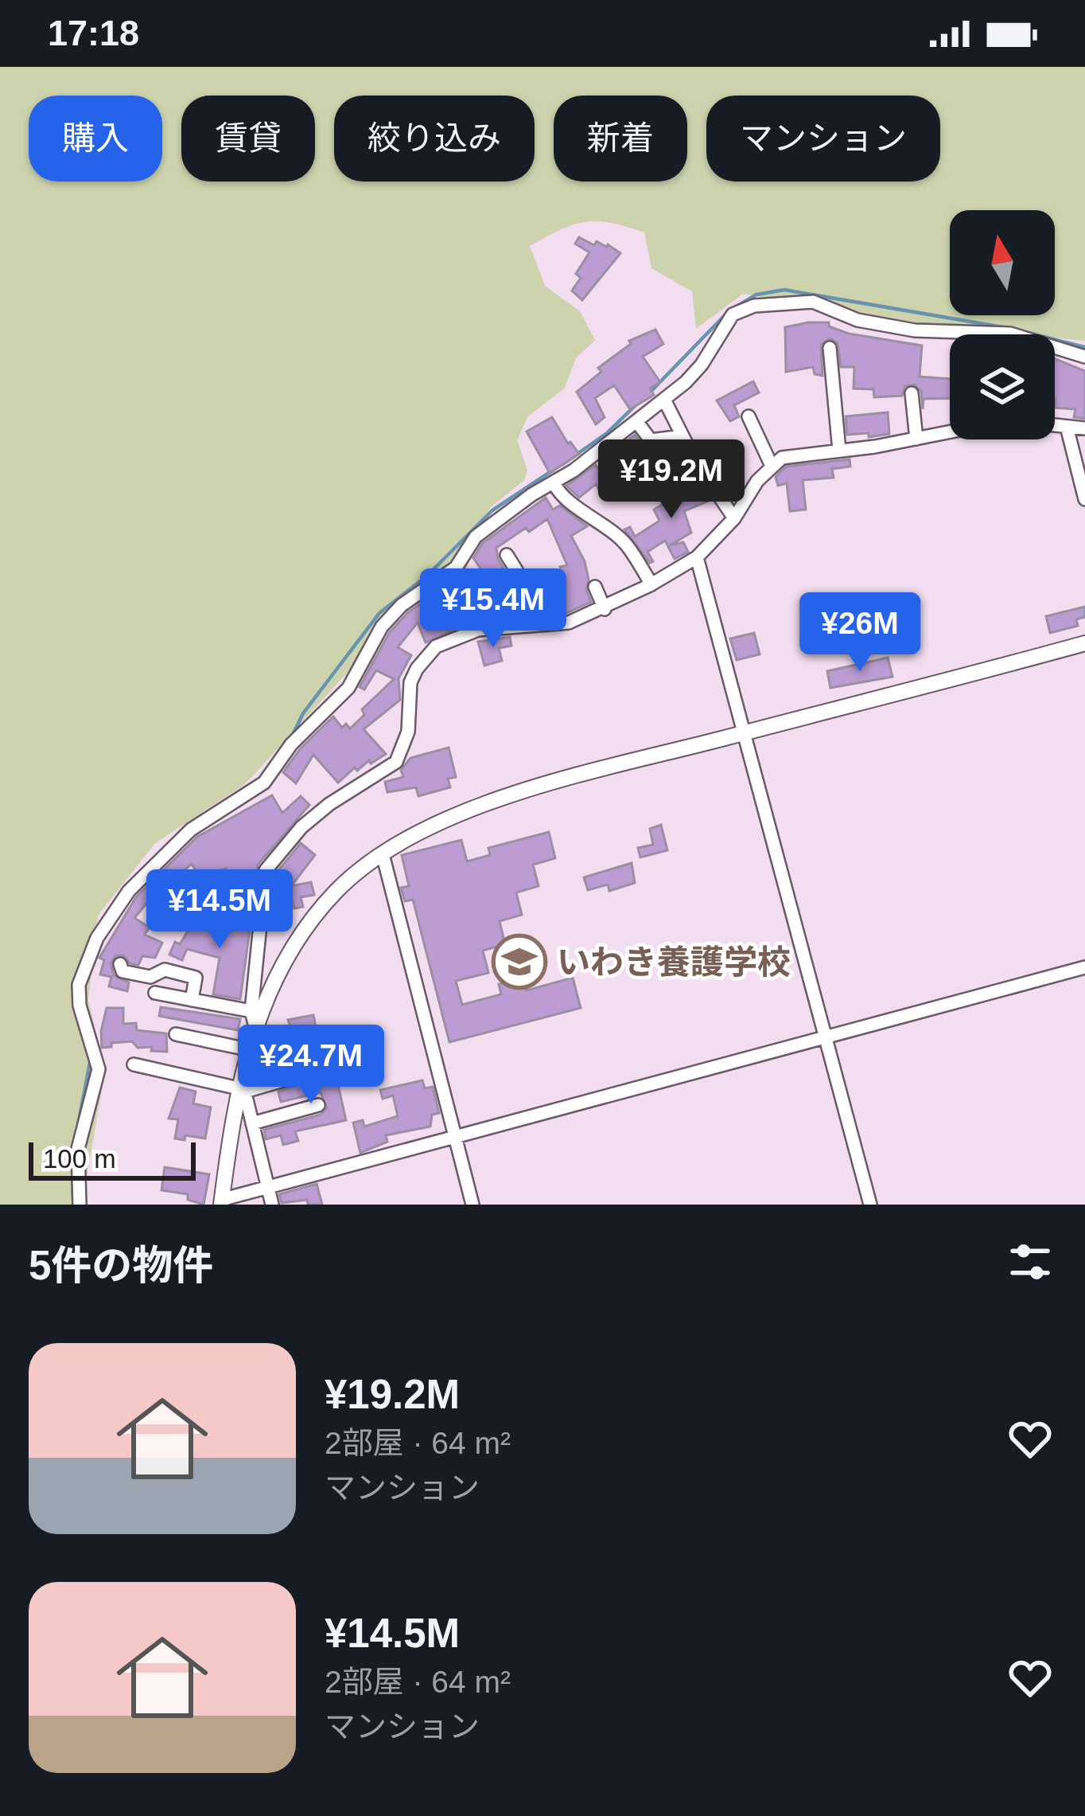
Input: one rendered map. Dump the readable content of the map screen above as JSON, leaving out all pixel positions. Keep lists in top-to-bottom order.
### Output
{
  "places": {
    "school or university": ["いわき養護学校"]
  },
  "scale_bar": "100 m",
  "north": "top",
  "page": {
    "status": "17:18",
    "chip": [
      "購入",
      "賃貸",
      "絞り込み",
      "新着",
      "マンション"
    ],
    "price": [
      "¥19.2M",
      "¥15.4M",
      "¥26M",
      "¥14.5M",
      "¥24.7M"
    ],
    "scale": "100 m",
    "heading": "5件の物件",
    "list": [
      {
        "name": "¥19.2M",
        "note": "2部屋 · 64 m² · マンション"
      },
      {
        "name": "¥14.5M",
        "note": "2部屋 · 64 m² · マンション"
      }
    ]
  }
}
